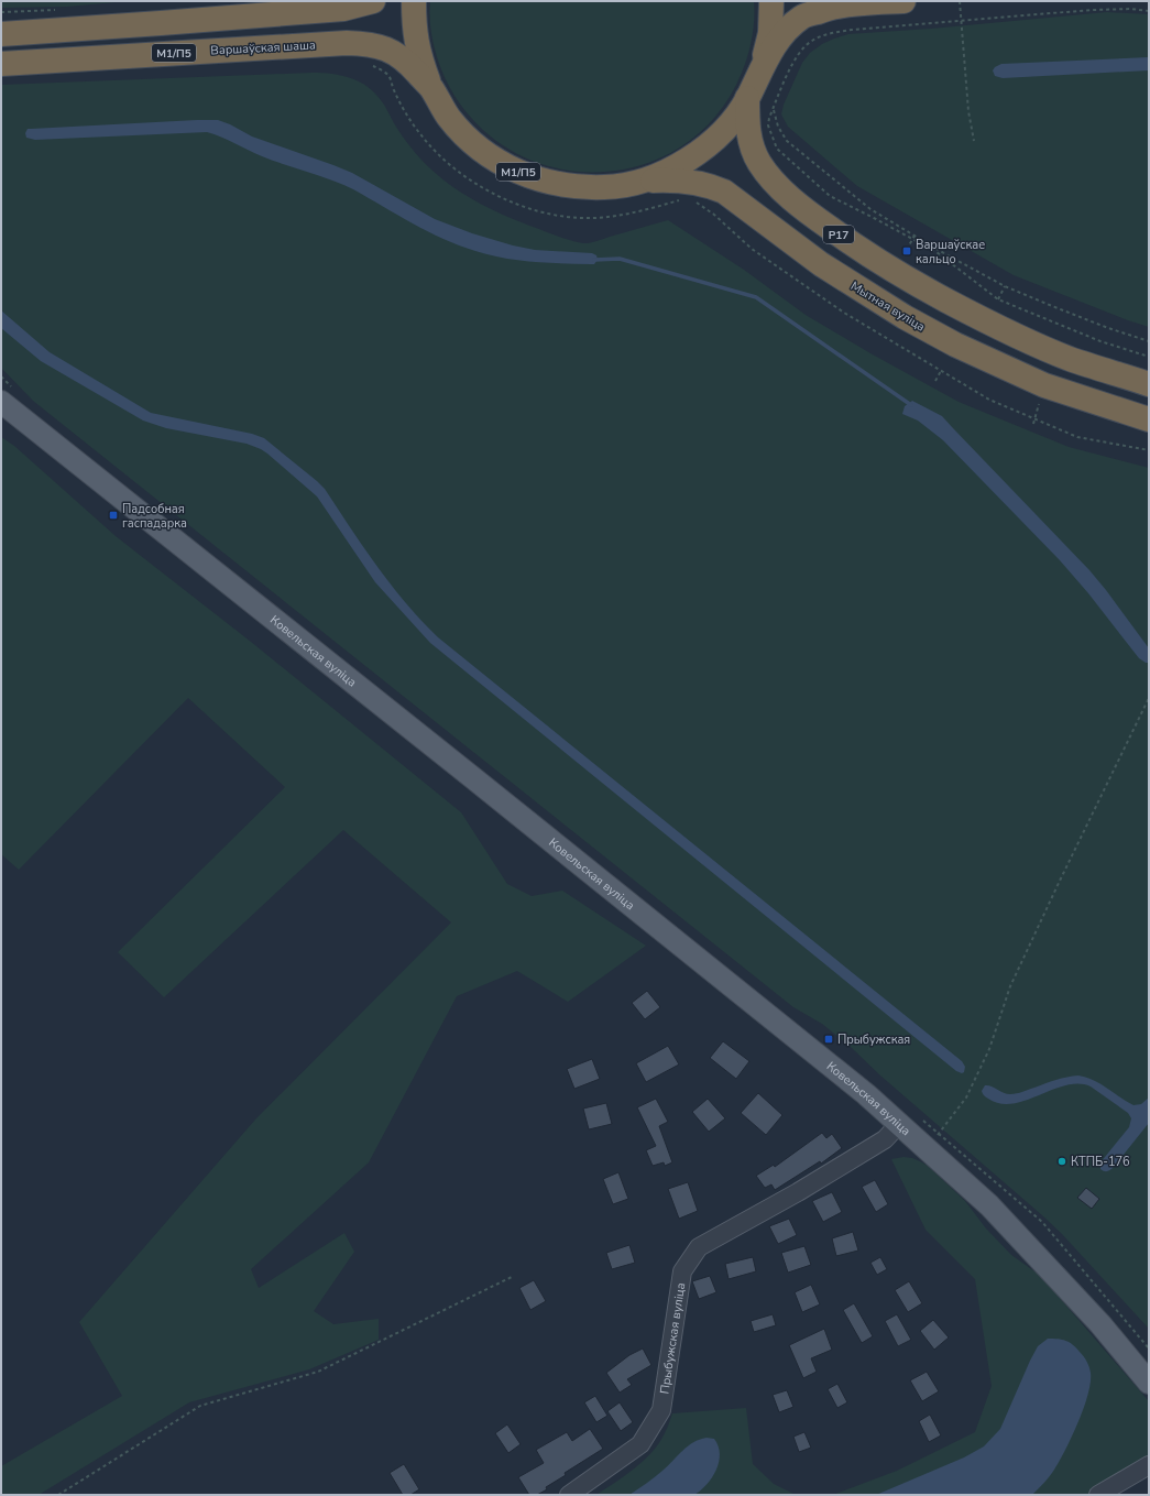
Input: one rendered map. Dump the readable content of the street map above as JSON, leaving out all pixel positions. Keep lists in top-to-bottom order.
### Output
{
  "streets": {
    "highway": [
      "Варшаўская шаша",
      "М1/П5",
      "Р17",
      "Мытная вуліца"
    ],
    "main road": ["Ковельская вуліца"],
    "street": ["Прыбужская вуліца"]
  },
  "crossings": [
    ["Варшаўская шаша", "Р17"],
    ["Варшаўская шаша", "Мытная вуліца"],
    ["Ковельская вуліца", "Прыбужская вуліца"]
  ],
  "places": {
    "transit": ["Варшаўскае кальцо", "Падсобная гаспадарка", "Прыбужская"],
    "other": ["КТПБ-176"]
  }
}
